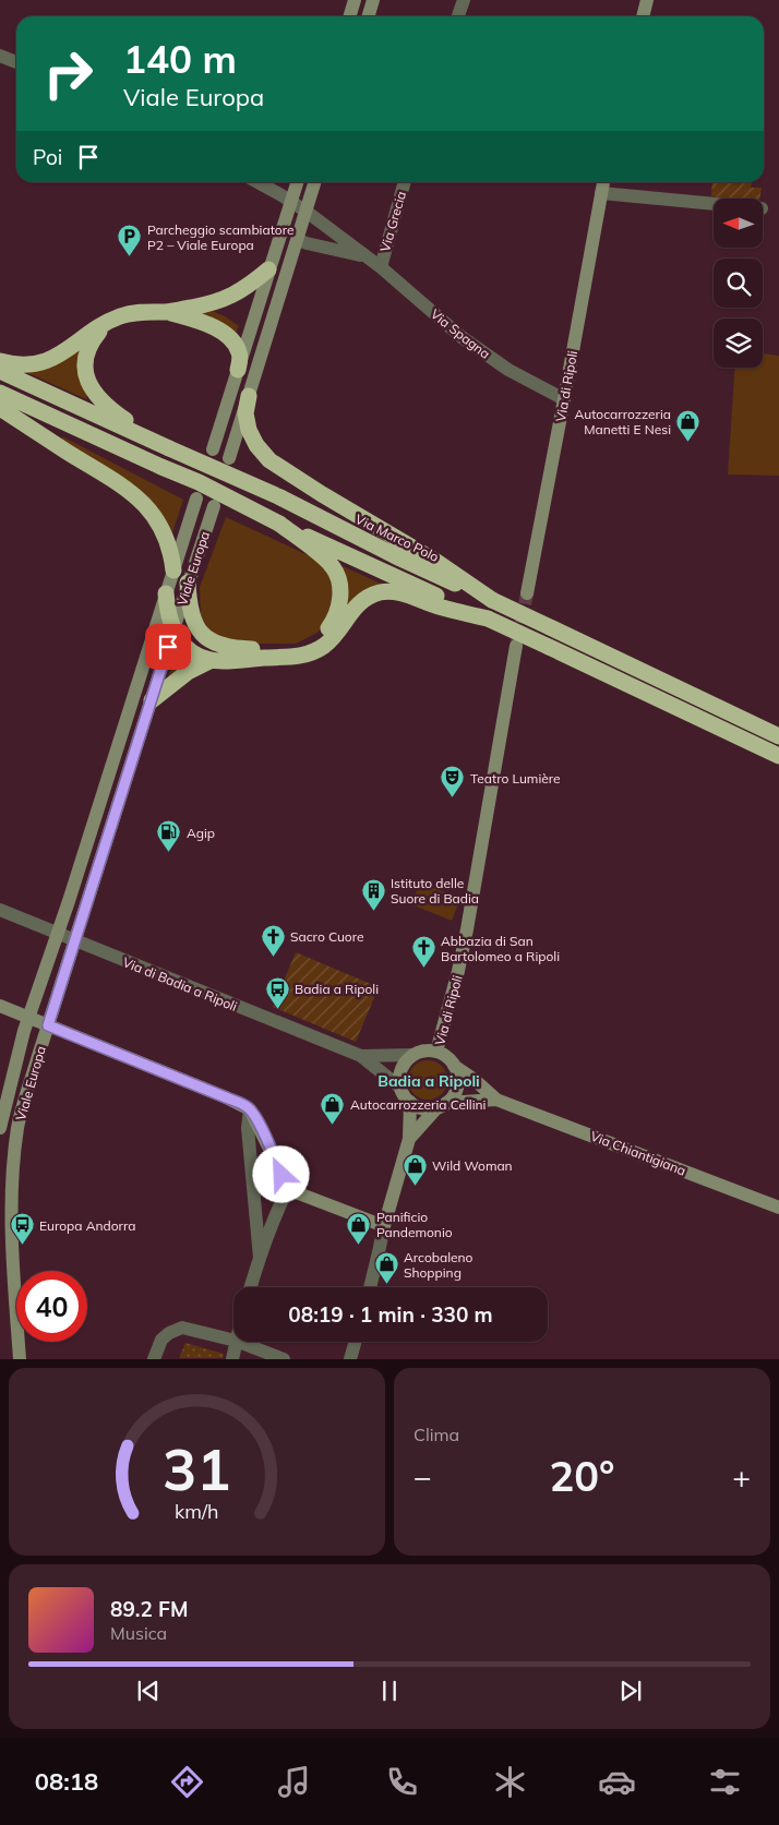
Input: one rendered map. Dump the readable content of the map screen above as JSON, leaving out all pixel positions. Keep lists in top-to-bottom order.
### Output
{
  "streets": {
    "highway": ["Via Marco Polo"],
    "main road": ["Via di Ripoli", "Viale Europa", "Via Chiantigiana"],
    "street": ["Via Grecia", "Via Spagna", "Via di Badia a Ripoli"]
  },
  "crossings": [
    ["Via Grecia", "Via Spagna"],
    ["Via Spagna", "Via di Ripoli"],
    ["Via di Ripoli", "Via di Badia a Ripoli"],
    ["Via di Ripoli", "Via Chiantigiana"],
    ["Viale Europa", "Via di Badia a Ripoli"],
    ["Via di Badia a Ripoli", "Via Chiantigiana"]
  ],
  "districts": ["Badia a Ripoli"],
  "places": {
    "parking": ["Parcheggio scambiatore P2 – Viale Europa"],
    "shop": [
      "Autocarrozzeria Manetti E Nesi",
      "Autocarrozzeria Cellini",
      "Wild Woman",
      "Panificio Pandemonio",
      "Arcobaleno Shopping"
    ],
    "theatre": ["Teatro Lumière"],
    "fuel station": ["Agip"],
    "building": ["Istituto delle Suore di Badia"],
    "church": ["Sacro Cuore", "Abbazia di San Bartolomeo a Ripoli"],
    "bus stop": ["Badia a Ripoli", "Europa Andorra"]
  },
  "north": "left",
  "page": {
    "turn": ["140 m", "Viale Europa"],
    "then": "Poi",
    "limit": "40",
    "trip": "08:19 · 1 min · 330 m",
    "tile": "Clima",
    "heat": ["−", "20°", "+"],
    "song": ["89.2 FM", "Musica"],
    "tabs": "08:18",
    "gauge": ["31", "km/h"]
  }
}
